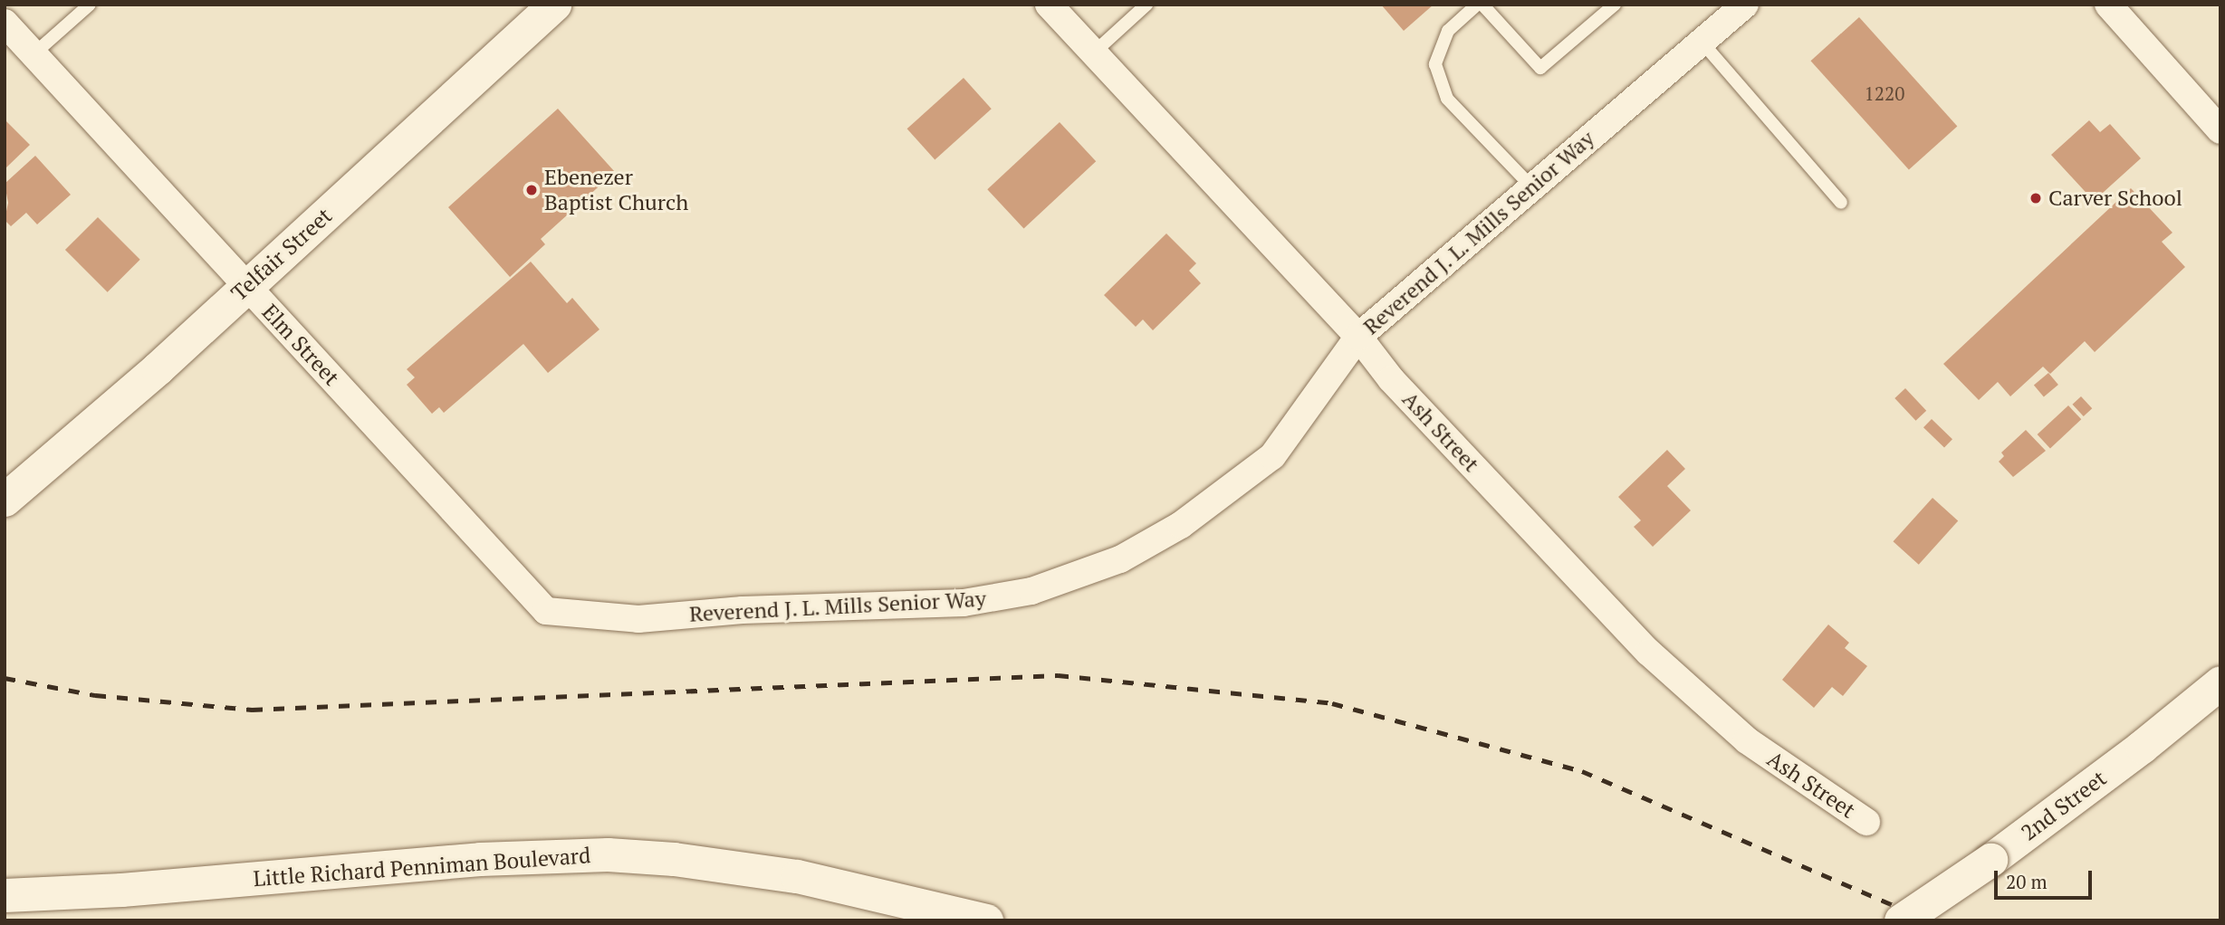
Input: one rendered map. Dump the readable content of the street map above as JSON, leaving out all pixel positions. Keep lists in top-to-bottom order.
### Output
{
  "streets": {
    "street": [
      "Reverend J. L. Mills Senior Way",
      "Telfair Street",
      "Elm Street",
      "Ash Street",
      "2nd Street",
      "Little Richard Penniman Boulevard"
    ]
  },
  "crossings": [
    ["Reverend J. L. Mills Senior Way", "Elm Street"],
    ["Reverend J. L. Mills Senior Way", "Ash Street"],
    ["Telfair Street", "Elm Street"]
  ],
  "places": ["Ebenezer Baptist Church", "Carver School"],
  "house_numbers": ["1220"],
  "scale_bar": "20 m"
}
